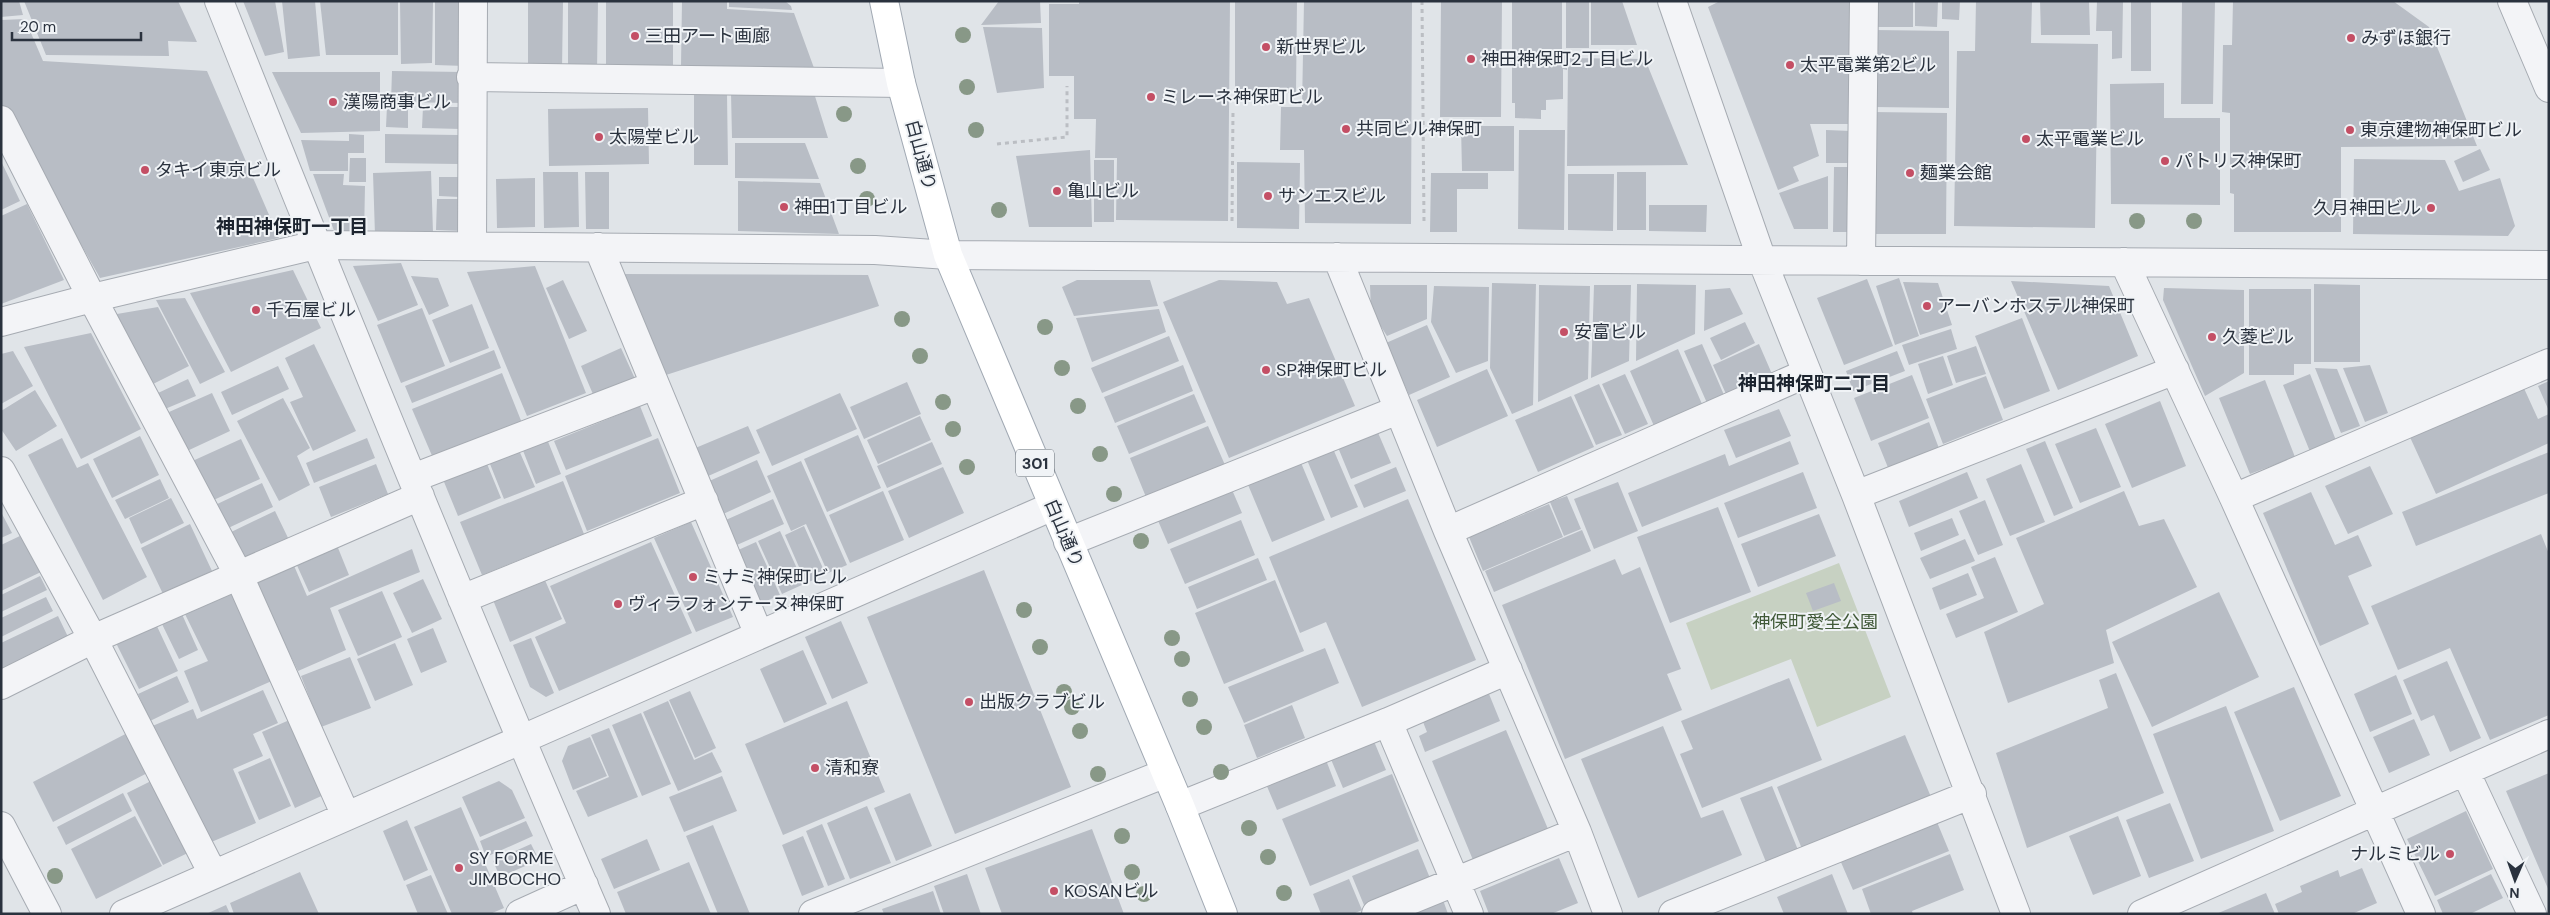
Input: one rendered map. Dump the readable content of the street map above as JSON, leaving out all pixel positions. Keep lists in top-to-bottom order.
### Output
{
  "streets": {
    "main road": ["白山通り", "301"]
  },
  "districts": ["神田神保町一丁目", "神田神保町二丁目"],
  "parks": ["神保町愛全公園"],
  "places": [
    "三田アート画廊",
    "みずほ銀行",
    "新世界ビル",
    "神田神保町2丁目ビル",
    "太平電業第2ビル",
    "ミレーネ神保町ビル",
    "漢陽商事ビル",
    "共同ビル神保町",
    "東京建物神保町ビル",
    "太陽堂ビル",
    "太平電業ビル",
    "パトリス神保町",
    "タキイ東京ビル",
    "麺業会館",
    "亀山ビル",
    "サンエスビル",
    "神田1丁目ビル",
    "久月神田ビル",
    "アーバンホステル神保町",
    "千石屋ビル",
    "安富ビル",
    "久菱ビル",
    "SP神保町ビル",
    "ミナミ神保町ビル",
    "ヴィラフォンテーヌ神保町",
    "出版クラブビル",
    "清和寮",
    "ナルミビル",
    "SY FORME JIMBOCHO",
    "KOSANビル"
  ],
  "scale_bar": "20 m",
  "north": "bottom"
}
